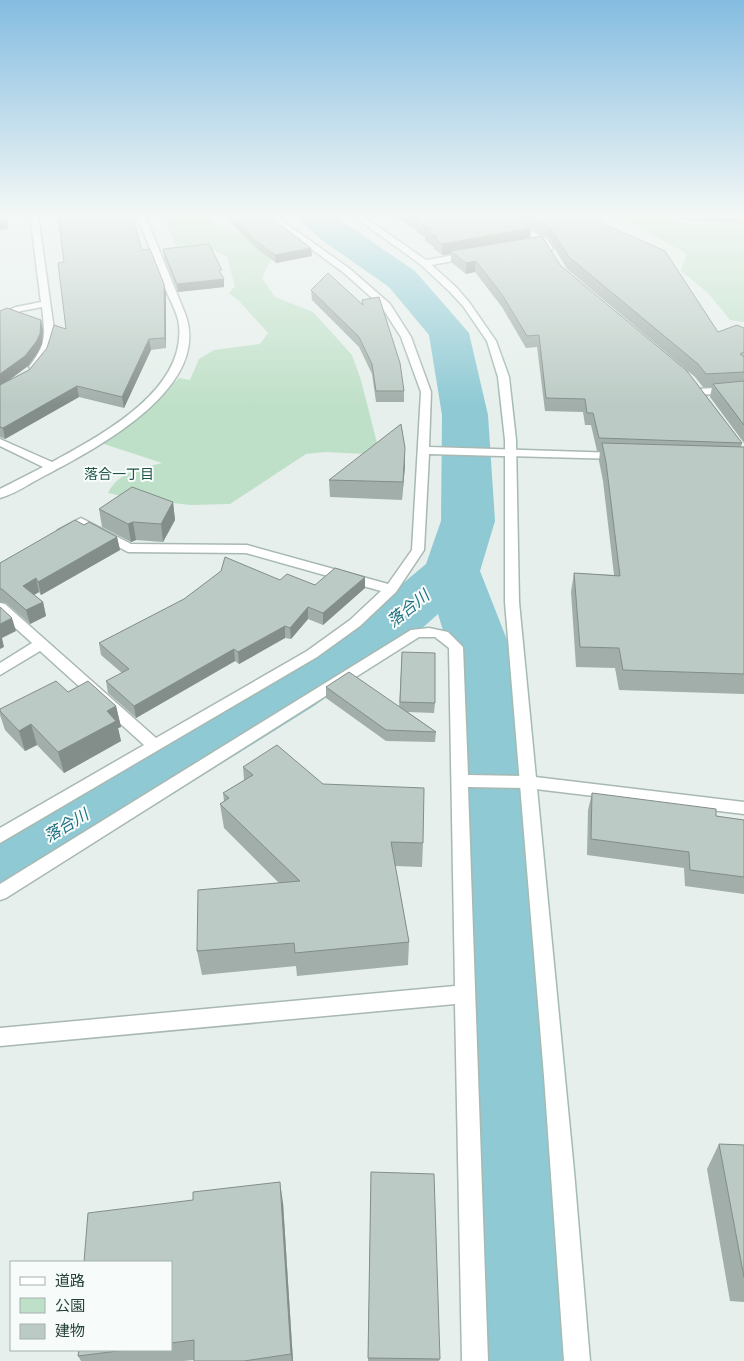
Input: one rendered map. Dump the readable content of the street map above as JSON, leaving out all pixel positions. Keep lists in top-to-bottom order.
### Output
{
  "districts": ["落合一丁目"],
  "water": ["落合川"],
  "legend": ["道路", "公園", "建物"]
}
